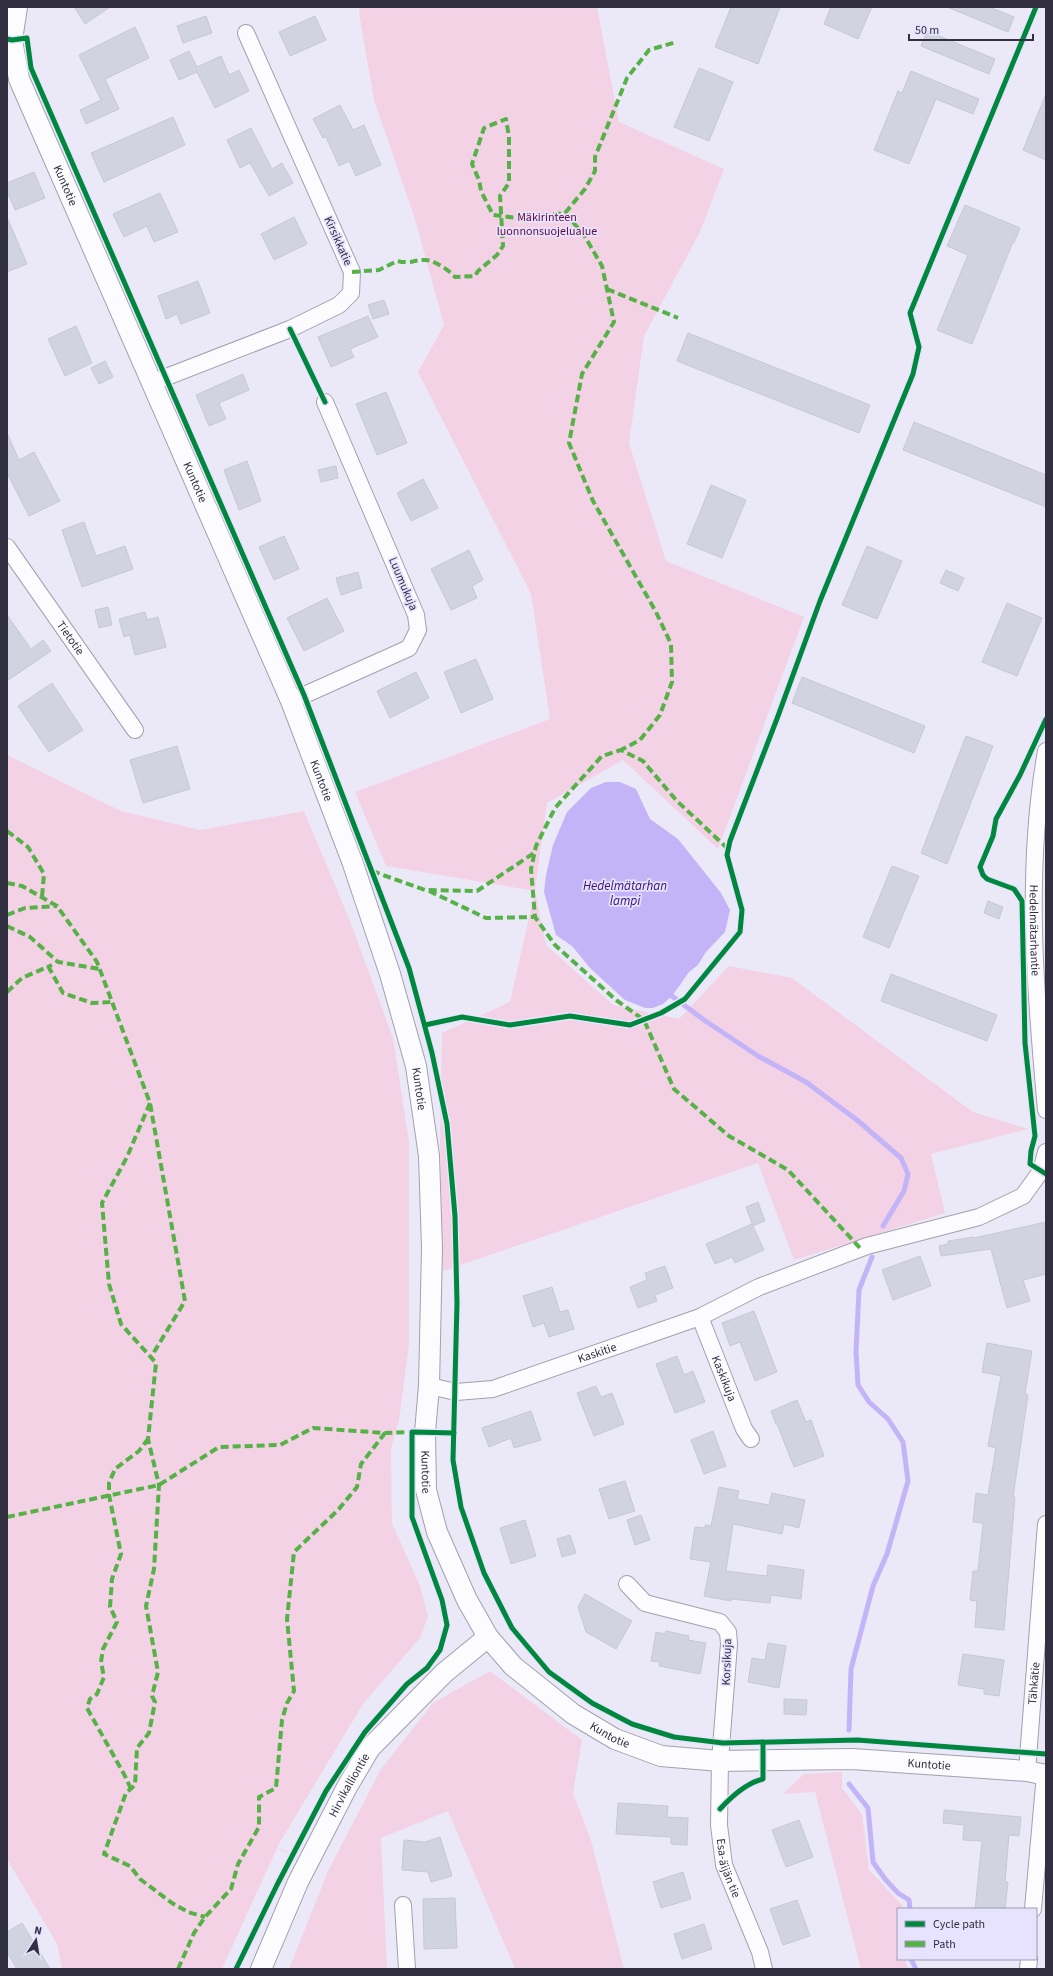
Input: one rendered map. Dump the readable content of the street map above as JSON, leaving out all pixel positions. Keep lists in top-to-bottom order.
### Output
{
  "streets": {
    "street": [
      "Kuntotie",
      "Kirsikkatie",
      "Luumukuja",
      "Tietotie",
      "Hedelmätarhantie",
      "Kaskitie",
      "Kaskikuja",
      "Korsikuja",
      "Tähkätie",
      "Hirvikalliontie",
      "Esa-äijän tie"
    ]
  },
  "crossings": [
    ["Kuntotie", "Kirsikkatie"],
    ["Kuntotie", "Luumukuja"],
    ["Kuntotie", "Kaskitie"],
    ["Kuntotie", "Korsikuja"],
    ["Kuntotie", "Tähkätie"],
    ["Kuntotie", "Hirvikalliontie"],
    ["Kuntotie", "Esa-äijän tie"],
    ["Kaskitie", "Kaskikuja"],
    ["Korsikuja", "Esa-äijän tie"]
  ],
  "water": ["Hedelmätarhan lampi"],
  "parks": ["Mäkirinteen luonnonsuojelualue"],
  "legend": ["Cycle path", "Path"],
  "scale_bar": "50 m",
  "north": "top"
}
